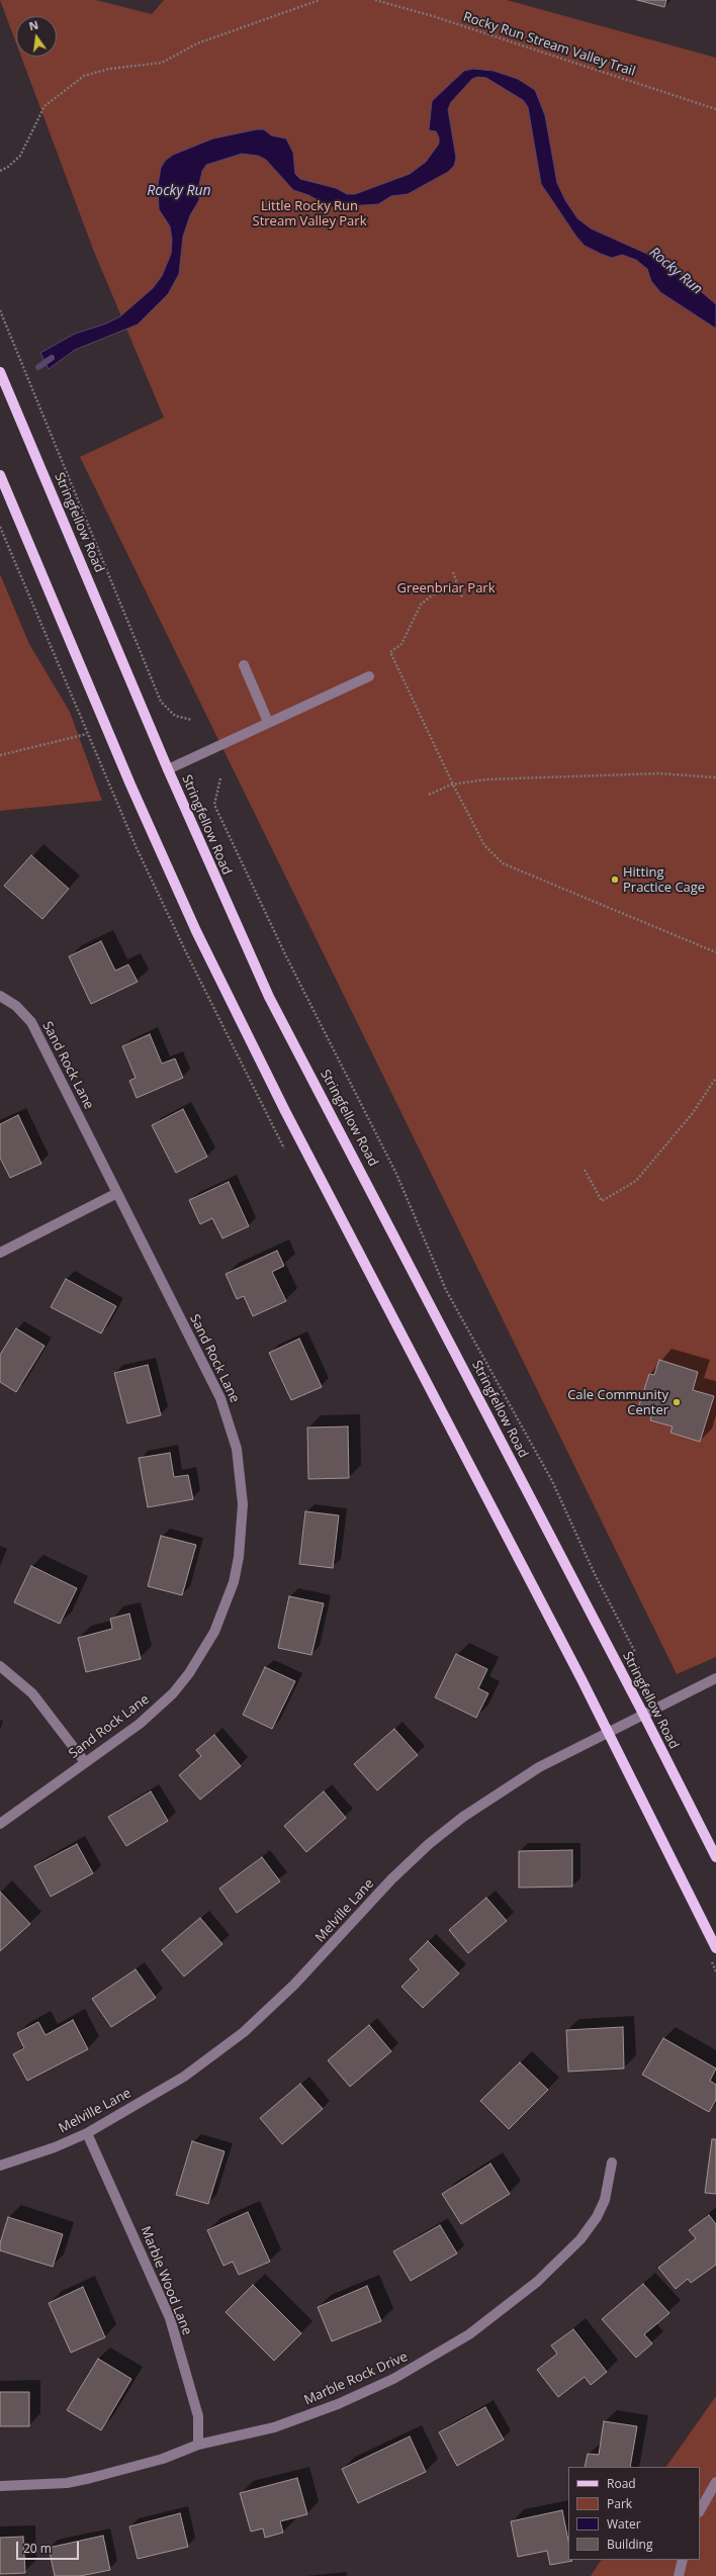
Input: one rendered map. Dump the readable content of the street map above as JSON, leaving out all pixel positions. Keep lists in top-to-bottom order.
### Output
{
  "streets": {
    "main road": ["Stringfellow Road"],
    "street": [
      "Sand Rock Lane",
      "Melville Lane",
      "Marble Wood Lane",
      "Marble Rock Drive"
    ],
    "path": ["Rocky Run Stream Valley Trail"]
  },
  "crossings": [
    ["Stringfellow Road", "Melville Lane"],
    ["Melville Lane", "Marble Wood Lane"],
    ["Marble Wood Lane", "Marble Rock Drive"]
  ],
  "water": ["Rocky Run"],
  "parks": ["Little Rocky Run Stream Valley Park", "Greenbriar Park"],
  "places": ["Hitting Practice Cage", "Cale Community Center"],
  "legend": [
    "Road",
    "Park",
    "Water",
    "Building"
  ],
  "scale_bar": "20 m",
  "north": "top"
}
